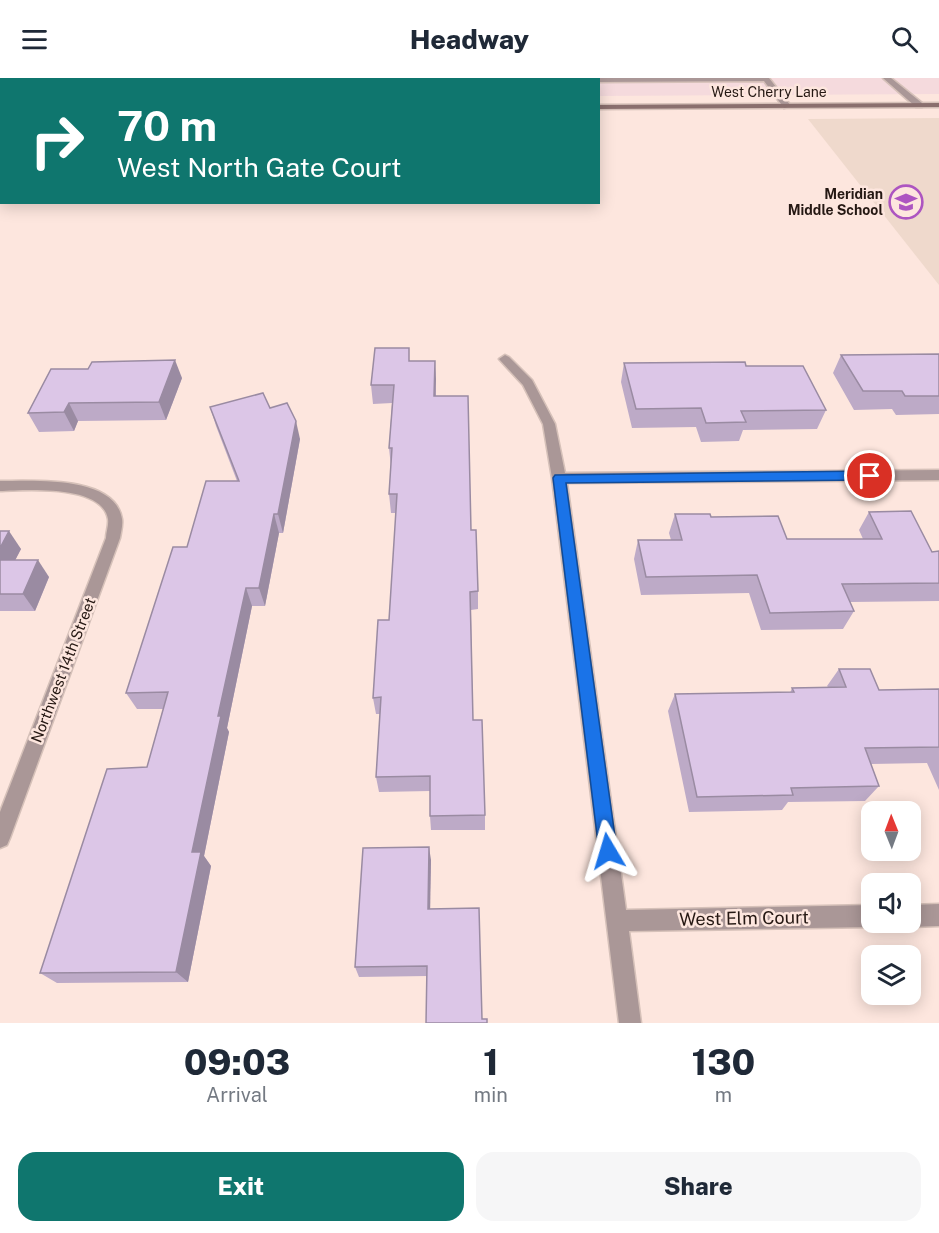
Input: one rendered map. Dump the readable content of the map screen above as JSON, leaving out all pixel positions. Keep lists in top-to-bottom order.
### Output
{
  "streets": {
    "main road": ["West Cherry Lane"],
    "street": ["Northwest 14th Street", "West Elm Court"]
  },
  "places": {
    "school or university": ["Meridian Middle School"]
  },
  "north": "top",
  "page": {
    "header": "Headway",
    "turn": ["70 m", "West North Gate Court"],
    "eta": [
      "09:03",
      "Arrival",
      "1",
      "min",
      "130",
      "m"
    ],
    "buttons": ["Exit", "Share"]
  }
}
